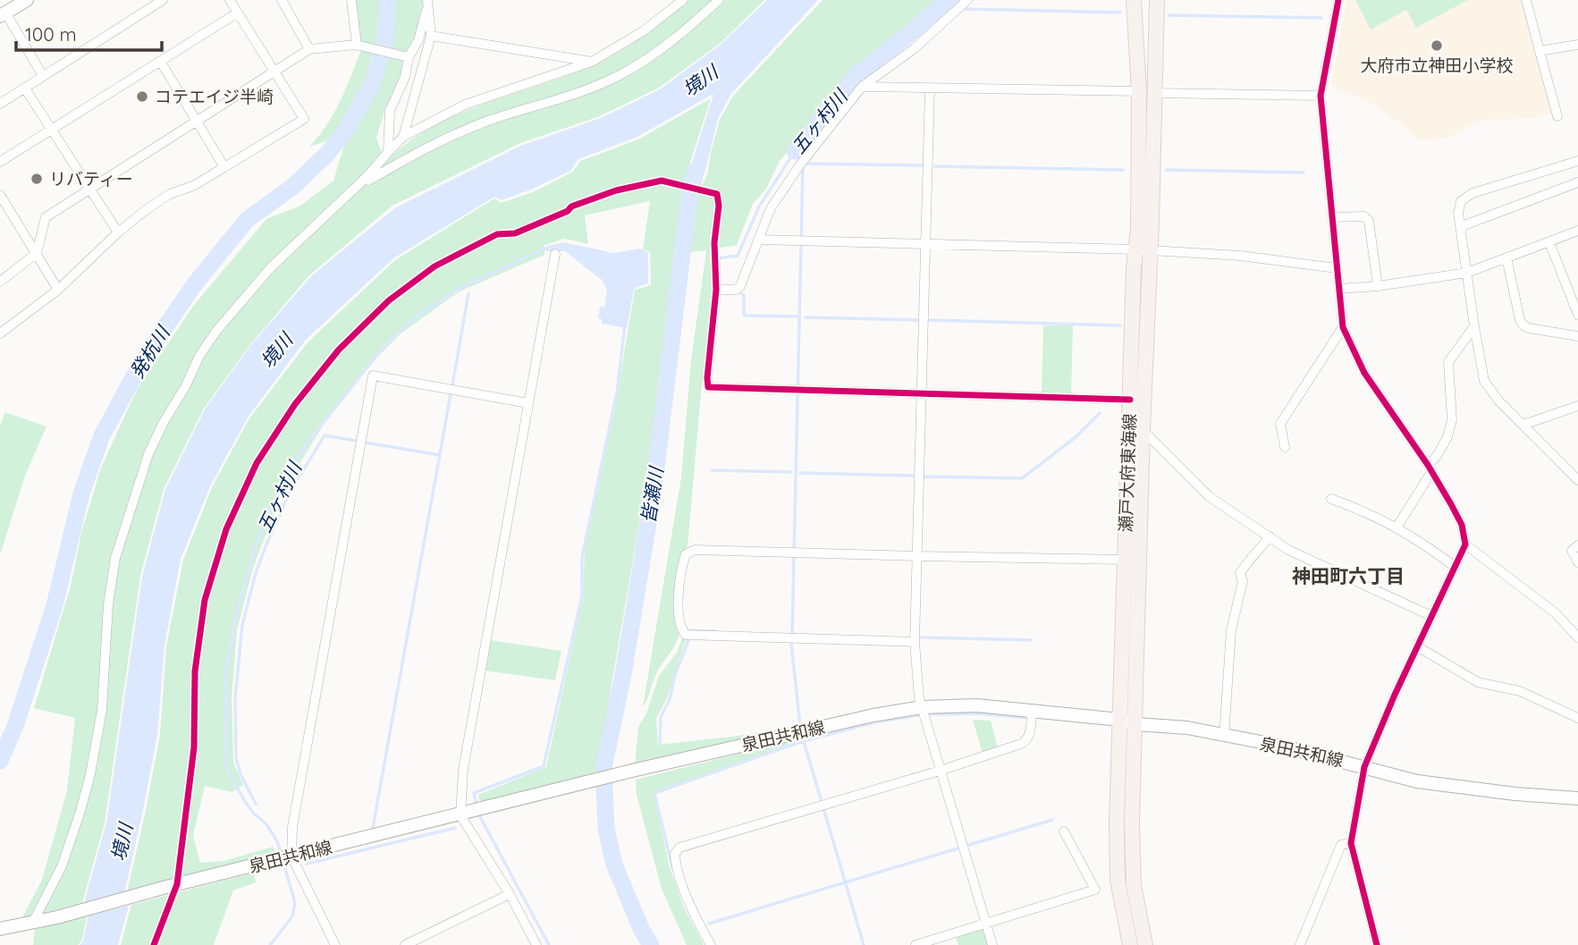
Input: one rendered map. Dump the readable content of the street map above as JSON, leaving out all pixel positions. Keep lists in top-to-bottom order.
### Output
{
  "streets": {
    "main road": ["瀬戸大府東海線", "泉田共和線"]
  },
  "crossings": [
    ["瀬戸大府東海線", "泉田共和線"]
  ],
  "districts": ["神田町六丁目"],
  "water": [
    "境川",
    "五ヶ村川",
    "発杭川",
    "皆瀬川"
  ],
  "places": ["大府市立神田小学校", "コテエイジ半崎", "リバティー"],
  "scale_bar": "100 m"
}
